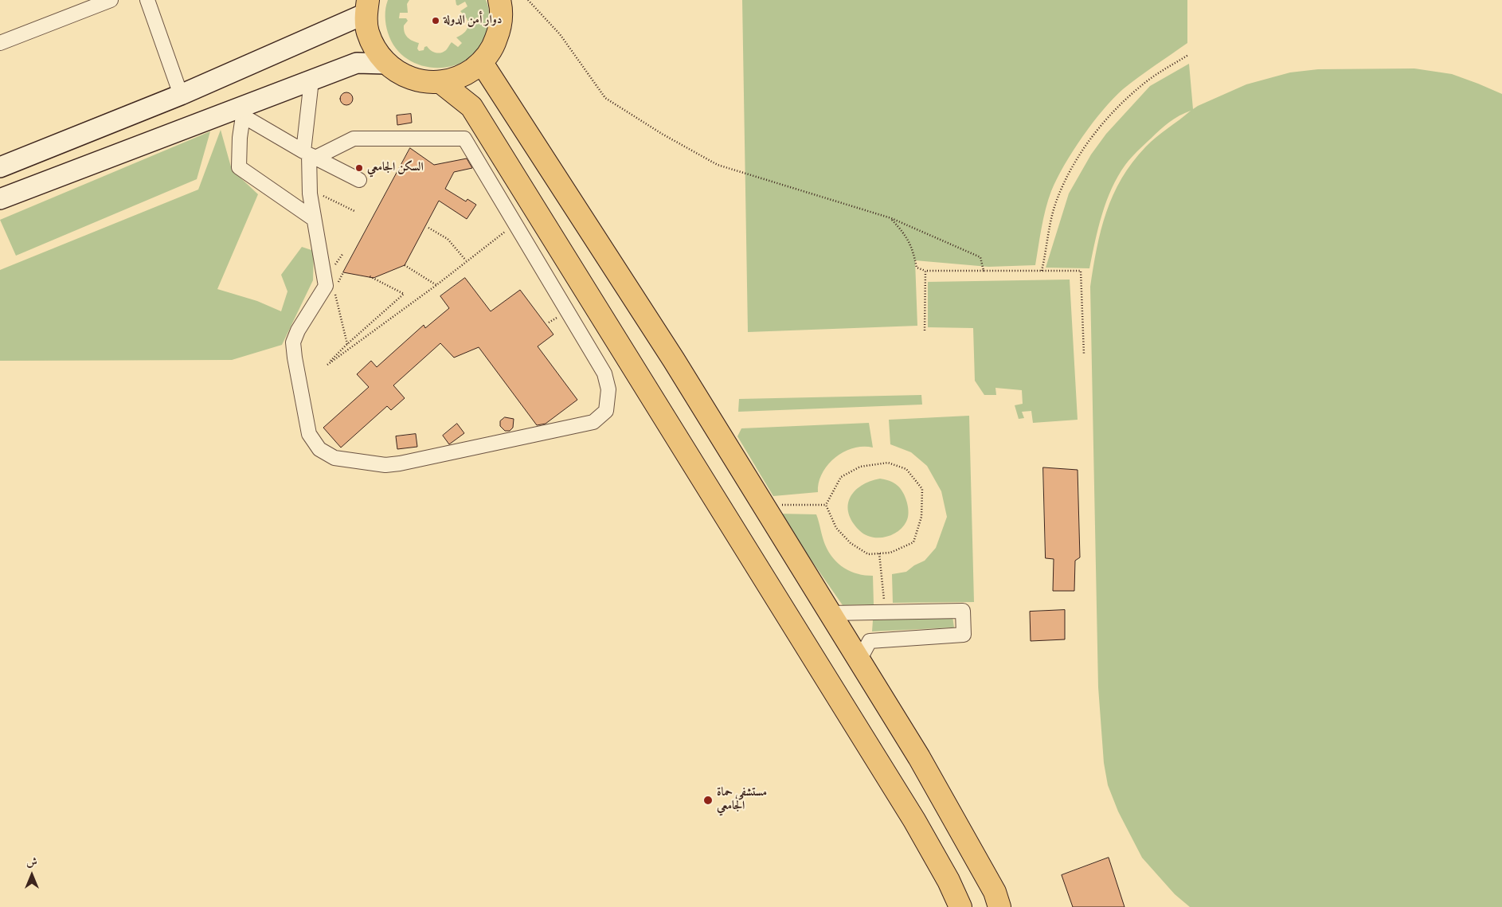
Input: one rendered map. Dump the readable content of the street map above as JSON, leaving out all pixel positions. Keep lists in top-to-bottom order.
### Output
{
  "places": ["دوار أمن الدولة", "السكن الجامعي", "مستشفى حماة الجامعي"],
  "north": "top"
}
